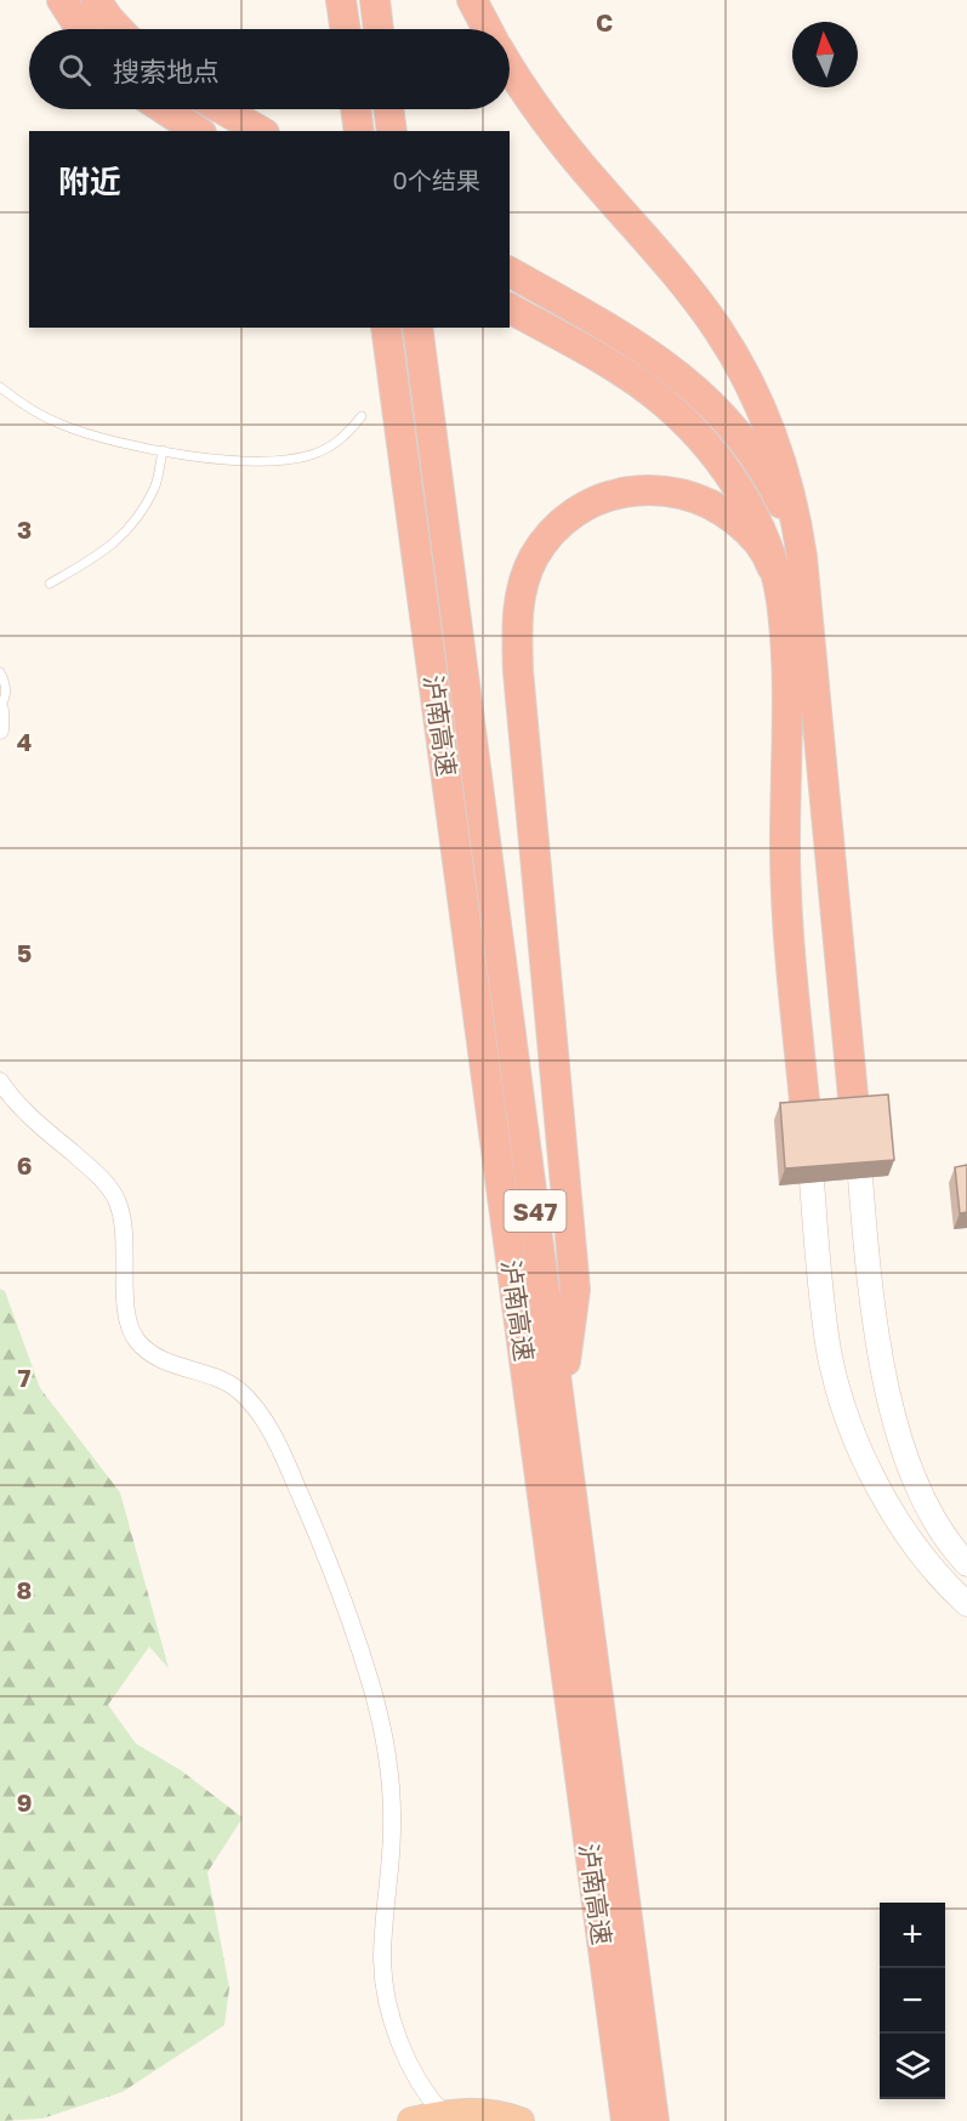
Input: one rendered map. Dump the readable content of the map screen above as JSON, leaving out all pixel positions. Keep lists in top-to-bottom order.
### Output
{
  "streets": {
    "highway": ["泸南高速", "S47"]
  },
  "north": "top",
  "page": {
    "search": "搜索地点",
    "heading": ["附近", "0个结果"],
    "map_buttons": ["+", "−"]
  },
  "grid": {
    "columns": ["C"],
    "rows": [
      "3",
      "4",
      "5",
      "6",
      "7",
      "8",
      "9"
    ]
  }
}
